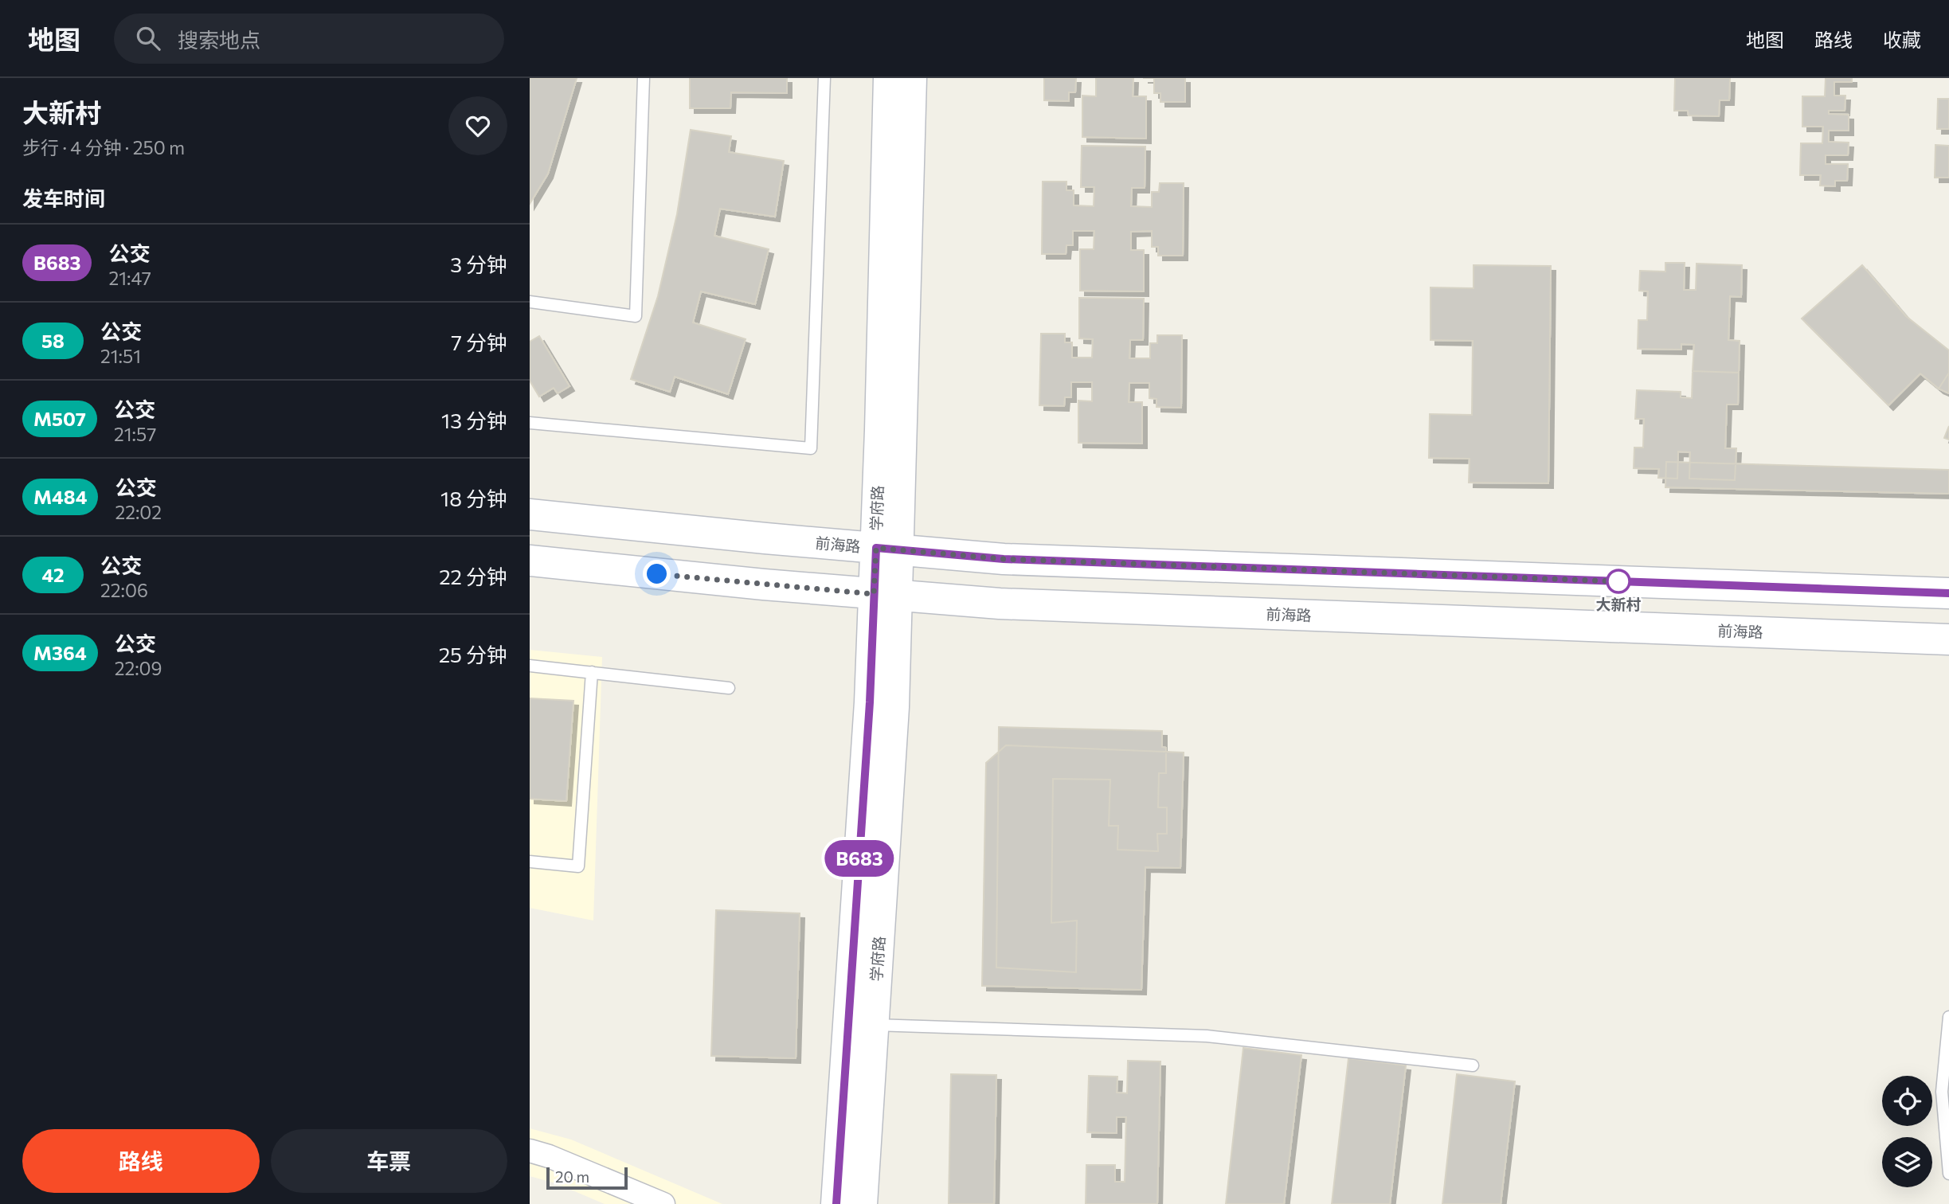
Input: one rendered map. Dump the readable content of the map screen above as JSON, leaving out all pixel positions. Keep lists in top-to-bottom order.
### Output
{
  "streets": {
    "main road": ["学府路", "前海路"]
  },
  "crossings": [
    ["学府路", "前海路"]
  ],
  "places": ["大新村"],
  "lines": ["bus line B683"],
  "scale_bar": "20 m",
  "page": {
    "header": "地图",
    "search": "搜索地点",
    "nav": ["地图", "路线", "收藏"],
    "heading": [
      ["大新村", "步行 · 4 分钟 · 250 m"],
      "发车时间"
    ],
    "on_map": "B683",
    "list": [
      {
        "mark": "B683",
        "name": "公交",
        "note": "21:47",
        "value": "3 分钟"
      },
      {
        "mark": "58",
        "name": "公交",
        "note": "21:51",
        "value": "7 分钟"
      },
      {
        "mark": "M507",
        "name": "公交",
        "note": "21:57",
        "value": "13 分钟"
      },
      {
        "mark": "M484",
        "name": "公交",
        "note": "22:02",
        "value": "18 分钟"
      },
      {
        "mark": "42",
        "name": "公交",
        "note": "22:06",
        "value": "22 分钟"
      },
      {
        "mark": "M364",
        "name": "公交",
        "note": "22:09",
        "value": "25 分钟"
      }
    ],
    "buttons": ["路线", "车票"],
    "scale": "20 m"
  }
}
